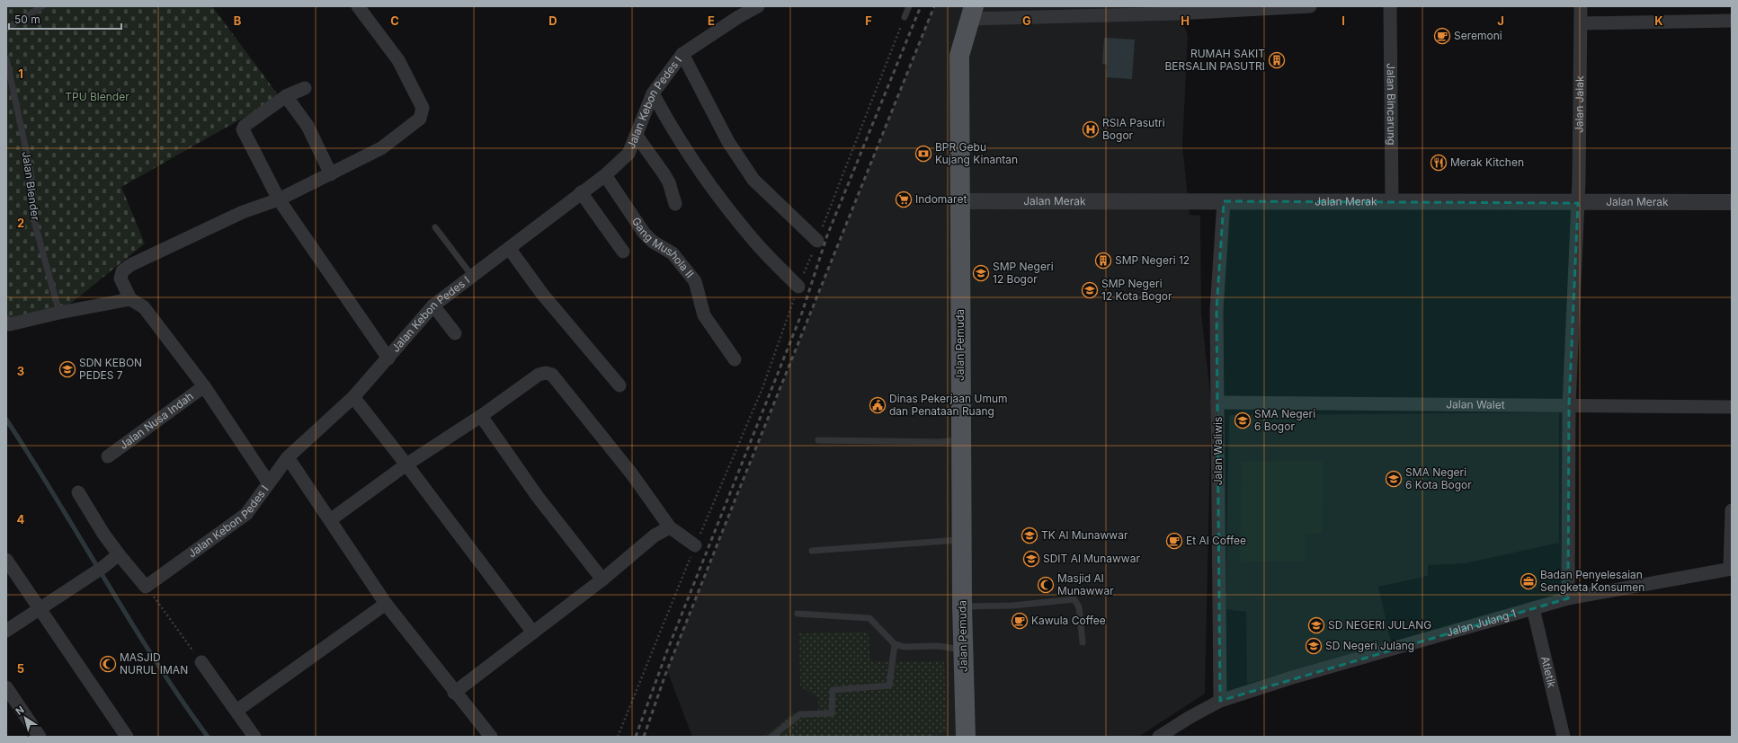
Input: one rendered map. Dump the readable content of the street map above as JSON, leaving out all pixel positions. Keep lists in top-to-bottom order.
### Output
{
  "streets": {
    "main road": ["Jalan Pemuda"],
    "street": [
      "Jalan Kebon Pedes I",
      "Jalan Bincarung",
      "Jalan Jalak",
      "Jalan Merak",
      "Gang Mushola II",
      "Jalan Walet",
      "Jalan Nusa Indah",
      "Jalan Waliwis",
      "Jalan Julang 1",
      "Atletik"
    ],
    "lane": ["Jalan Blender"]
  },
  "crossings": [
    ["Jalan Kebon Pedes I", "Gang Mushola II"],
    ["Jalan Bincarung", "Jalan Merak"],
    ["Jalan Jalak", "Jalan Merak"],
    ["Jalan Jalak", "Jalan Walet"],
    ["Jalan Jalak", "Jalan Julang 1"],
    ["Jalan Merak", "Jalan Pemuda"],
    ["Jalan Merak", "Jalan Waliwis"],
    ["Jalan Walet", "Jalan Waliwis"],
    ["Jalan Waliwis", "Jalan Julang 1"],
    ["Jalan Julang 1", "Atletik"]
  ],
  "parks": ["TPU Blender"],
  "places": {
    "cafe": ["Seremoni", "Et Al Coffee", "Kawula Coffee"],
    "building": ["RUMAH SAKIT BERSALIN PASUTRI", "SMP Negeri 12"],
    "hospital": ["RSIA Pasutri Bogor"],
    "bank": ["BPR Gebu Kujang Kinantan"],
    "restaurant": ["Merak Kitchen"],
    "supermarket": ["Indomaret"],
    "school or university": [
      "SMP Negeri 12 Bogor",
      "SMP Negeri 12 Kota Bogor",
      "SDN KEBON PEDES 7",
      "SMA Negeri 6 Bogor",
      "SMA Negeri 6 Kota Bogor",
      "TK Al Munawwar",
      "SDIT Al Munawwar",
      "SD NEGERI JULANG",
      "SD Negeri Julang"
    ],
    "public building": ["Dinas Pekerjaan Umum dan Penataan Ruang"],
    "office": ["Badan Penyelesaian Sengketa Konsumen"],
    "mosque": ["Masjid Al Munawwar", "MASJID NURUL IMAN"]
  },
  "scale_bar": "50 m",
  "north": "top left",
  "grid": {
    "columns": [
      "B",
      "C",
      "D",
      "E",
      "F",
      "G",
      "H",
      "I",
      "J",
      "K"
    ],
    "rows": [
      "1",
      "2",
      "3",
      "4",
      "5"
    ]
  }
}
